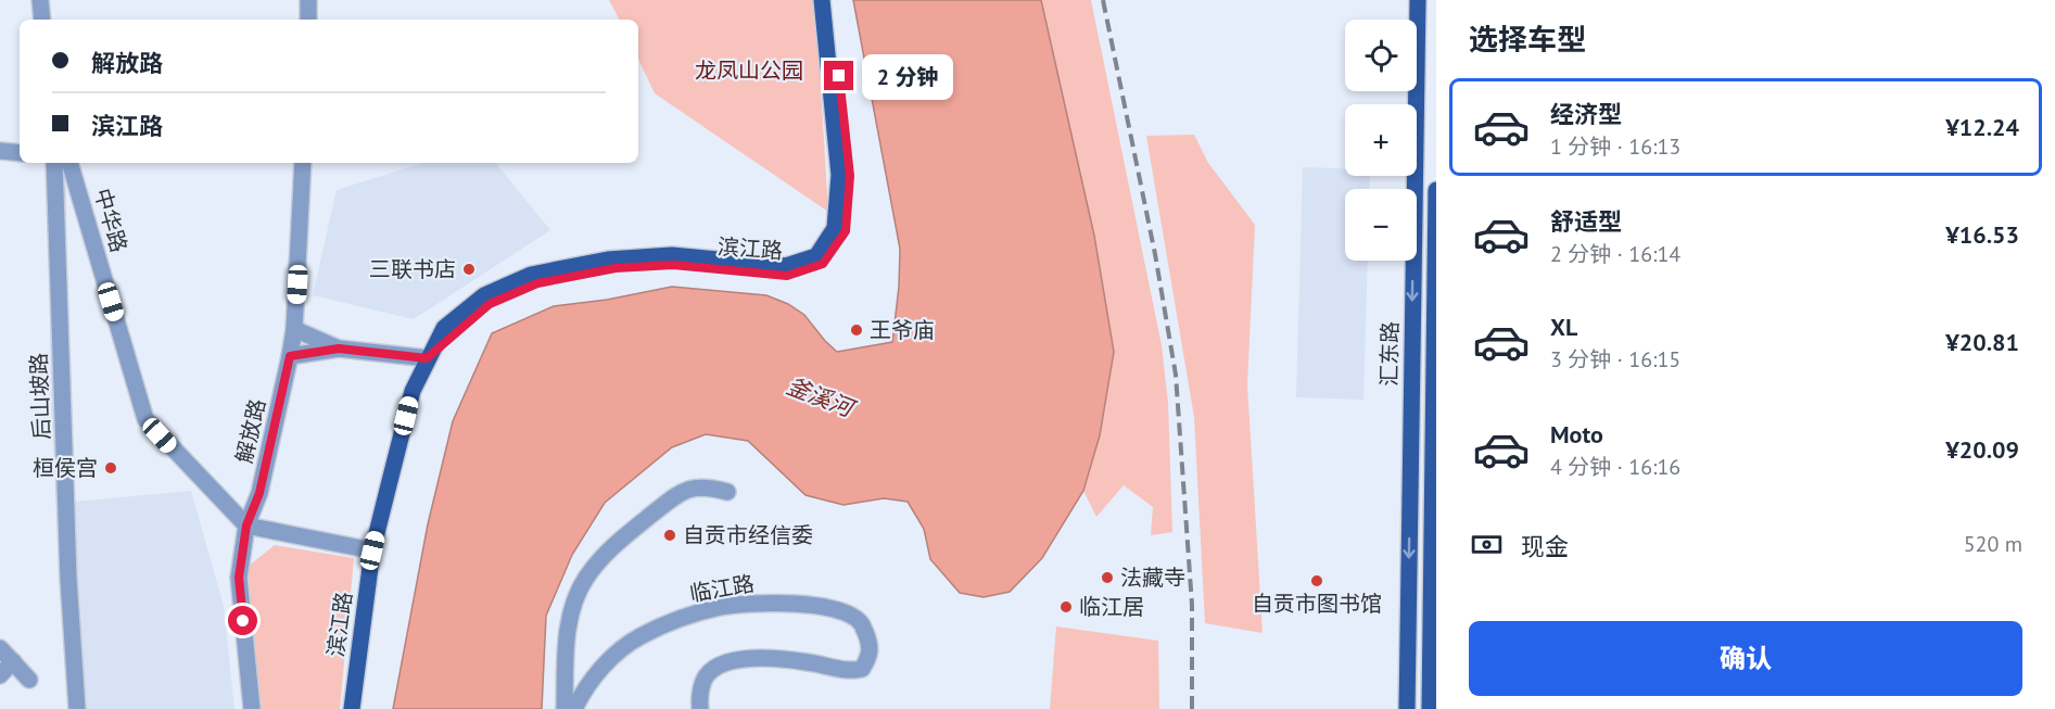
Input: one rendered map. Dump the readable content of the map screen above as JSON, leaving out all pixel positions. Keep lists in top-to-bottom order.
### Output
{
  "streets": {
    "main road": ["滨江路", "汇东路"],
    "street": [
      "中华路",
      "后山坡路",
      "解放路",
      "临江路"
    ]
  },
  "crossings": [
    ["中华路", "解放路"]
  ],
  "water": ["釜溪河"],
  "parks": ["龙凤山公园"],
  "places": [
    "三联书店",
    "王爷庙",
    "桓侯宫",
    "自贡市经信委",
    "法藏寺",
    "自贡市图书馆",
    "临江居"
  ],
  "page": {
    "heading": "选择车型",
    "map_buttons": ["+", "−"],
    "banner": ["解放路", "滨江路"],
    "bubble": "2 分钟",
    "list": [
      {
        "name": "经济型",
        "note": "1 分钟 · 16:13",
        "value": "¥12.24"
      },
      {
        "name": "舒适型",
        "note": "2 分钟 · 16:14",
        "value": "¥16.53"
      },
      {
        "name": "XL",
        "note": "3 分钟 · 16:15",
        "value": "¥20.81"
      },
      {
        "name": "Moto",
        "note": "4 分钟 · 16:16",
        "value": "¥20.09"
      }
    ],
    "pay": ["现金", "520 m"],
    "buttons": "确认"
  }
}
